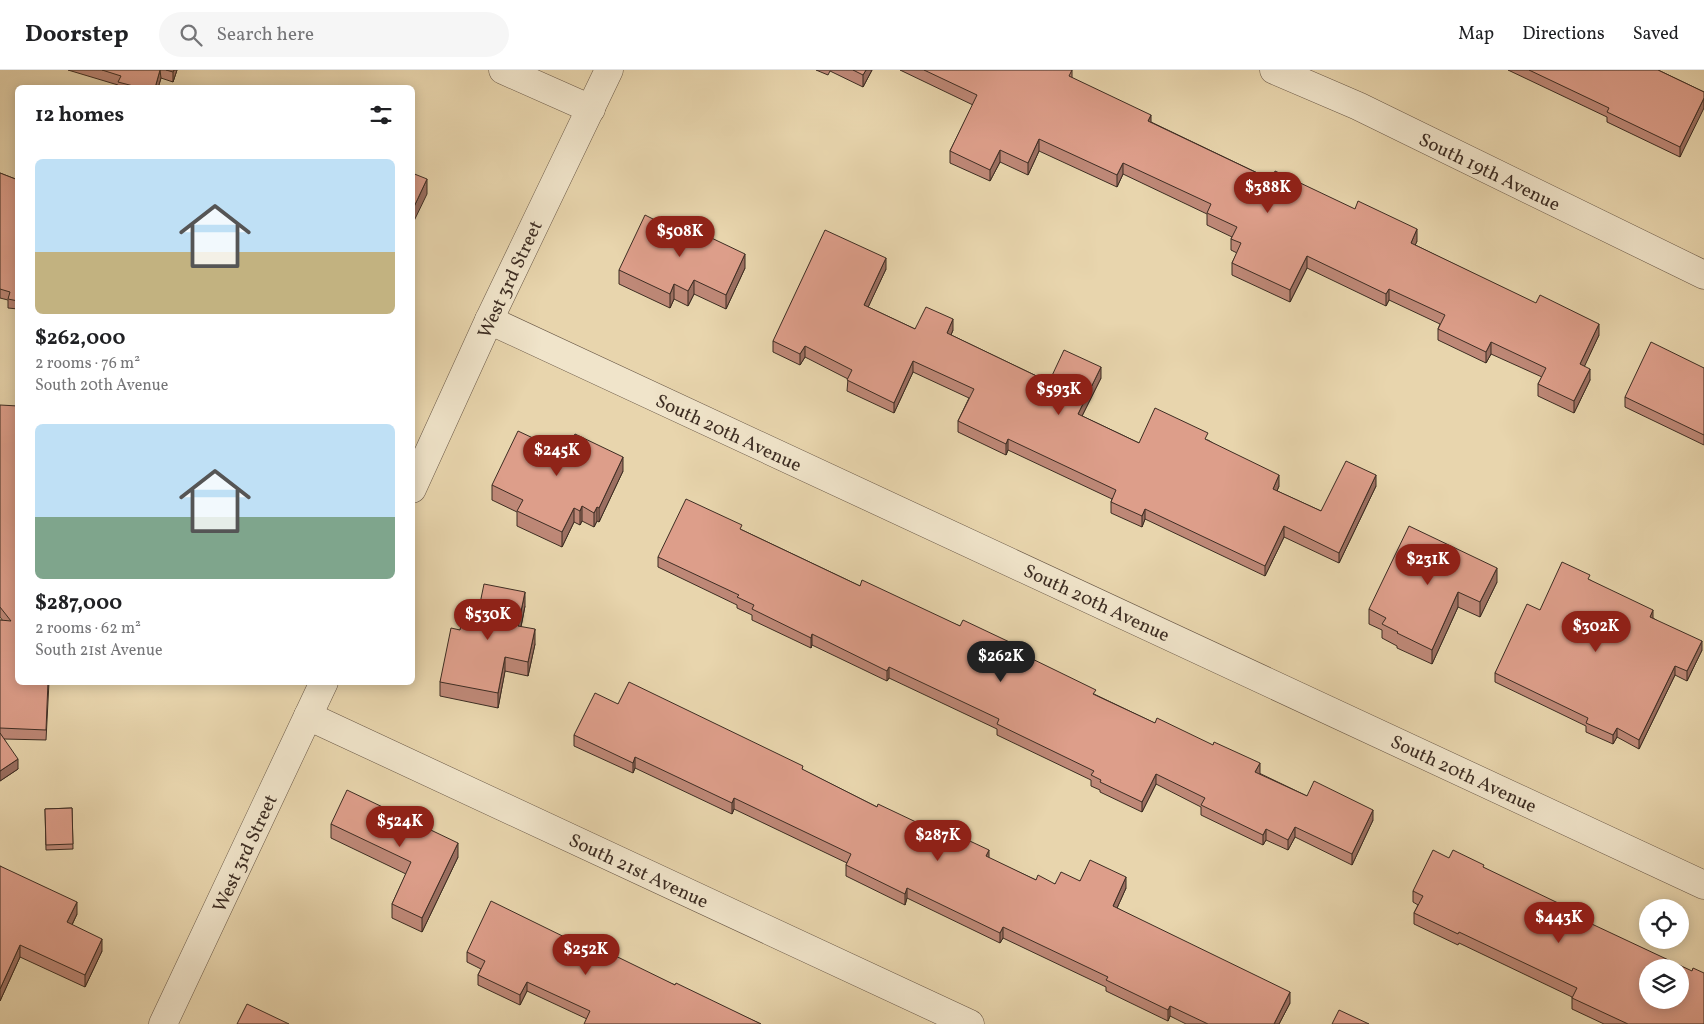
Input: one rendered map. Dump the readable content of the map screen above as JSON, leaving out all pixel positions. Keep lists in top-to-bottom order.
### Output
{
  "streets": {
    "street": [
      "South 19th Avenue",
      "West 3rd Street",
      "South 20th Avenue",
      "South 21st Avenue"
    ]
  },
  "crossings": [
    ["West 3rd Street", "South 20th Avenue"],
    ["West 3rd Street", "South 21st Avenue"]
  ],
  "page": {
    "header": "Doorstep",
    "search": "Search here",
    "nav": ["Map", "Directions", "Saved"],
    "heading": "12 homes",
    "list": [
      {
        "name": "$262,000",
        "note": "2 rooms · 76 m² · South 20th Avenue"
      },
      {
        "name": "$287,000",
        "note": "2 rooms · 62 m² · South 21st Avenue"
      }
    ],
    "price": [
      "$388K",
      "$508K",
      "$593K",
      "$245K",
      "$231K",
      "$530K",
      "$302K",
      "$262K",
      "$524K",
      "$287K",
      "$443K",
      "$252K"
    ]
  }
}
